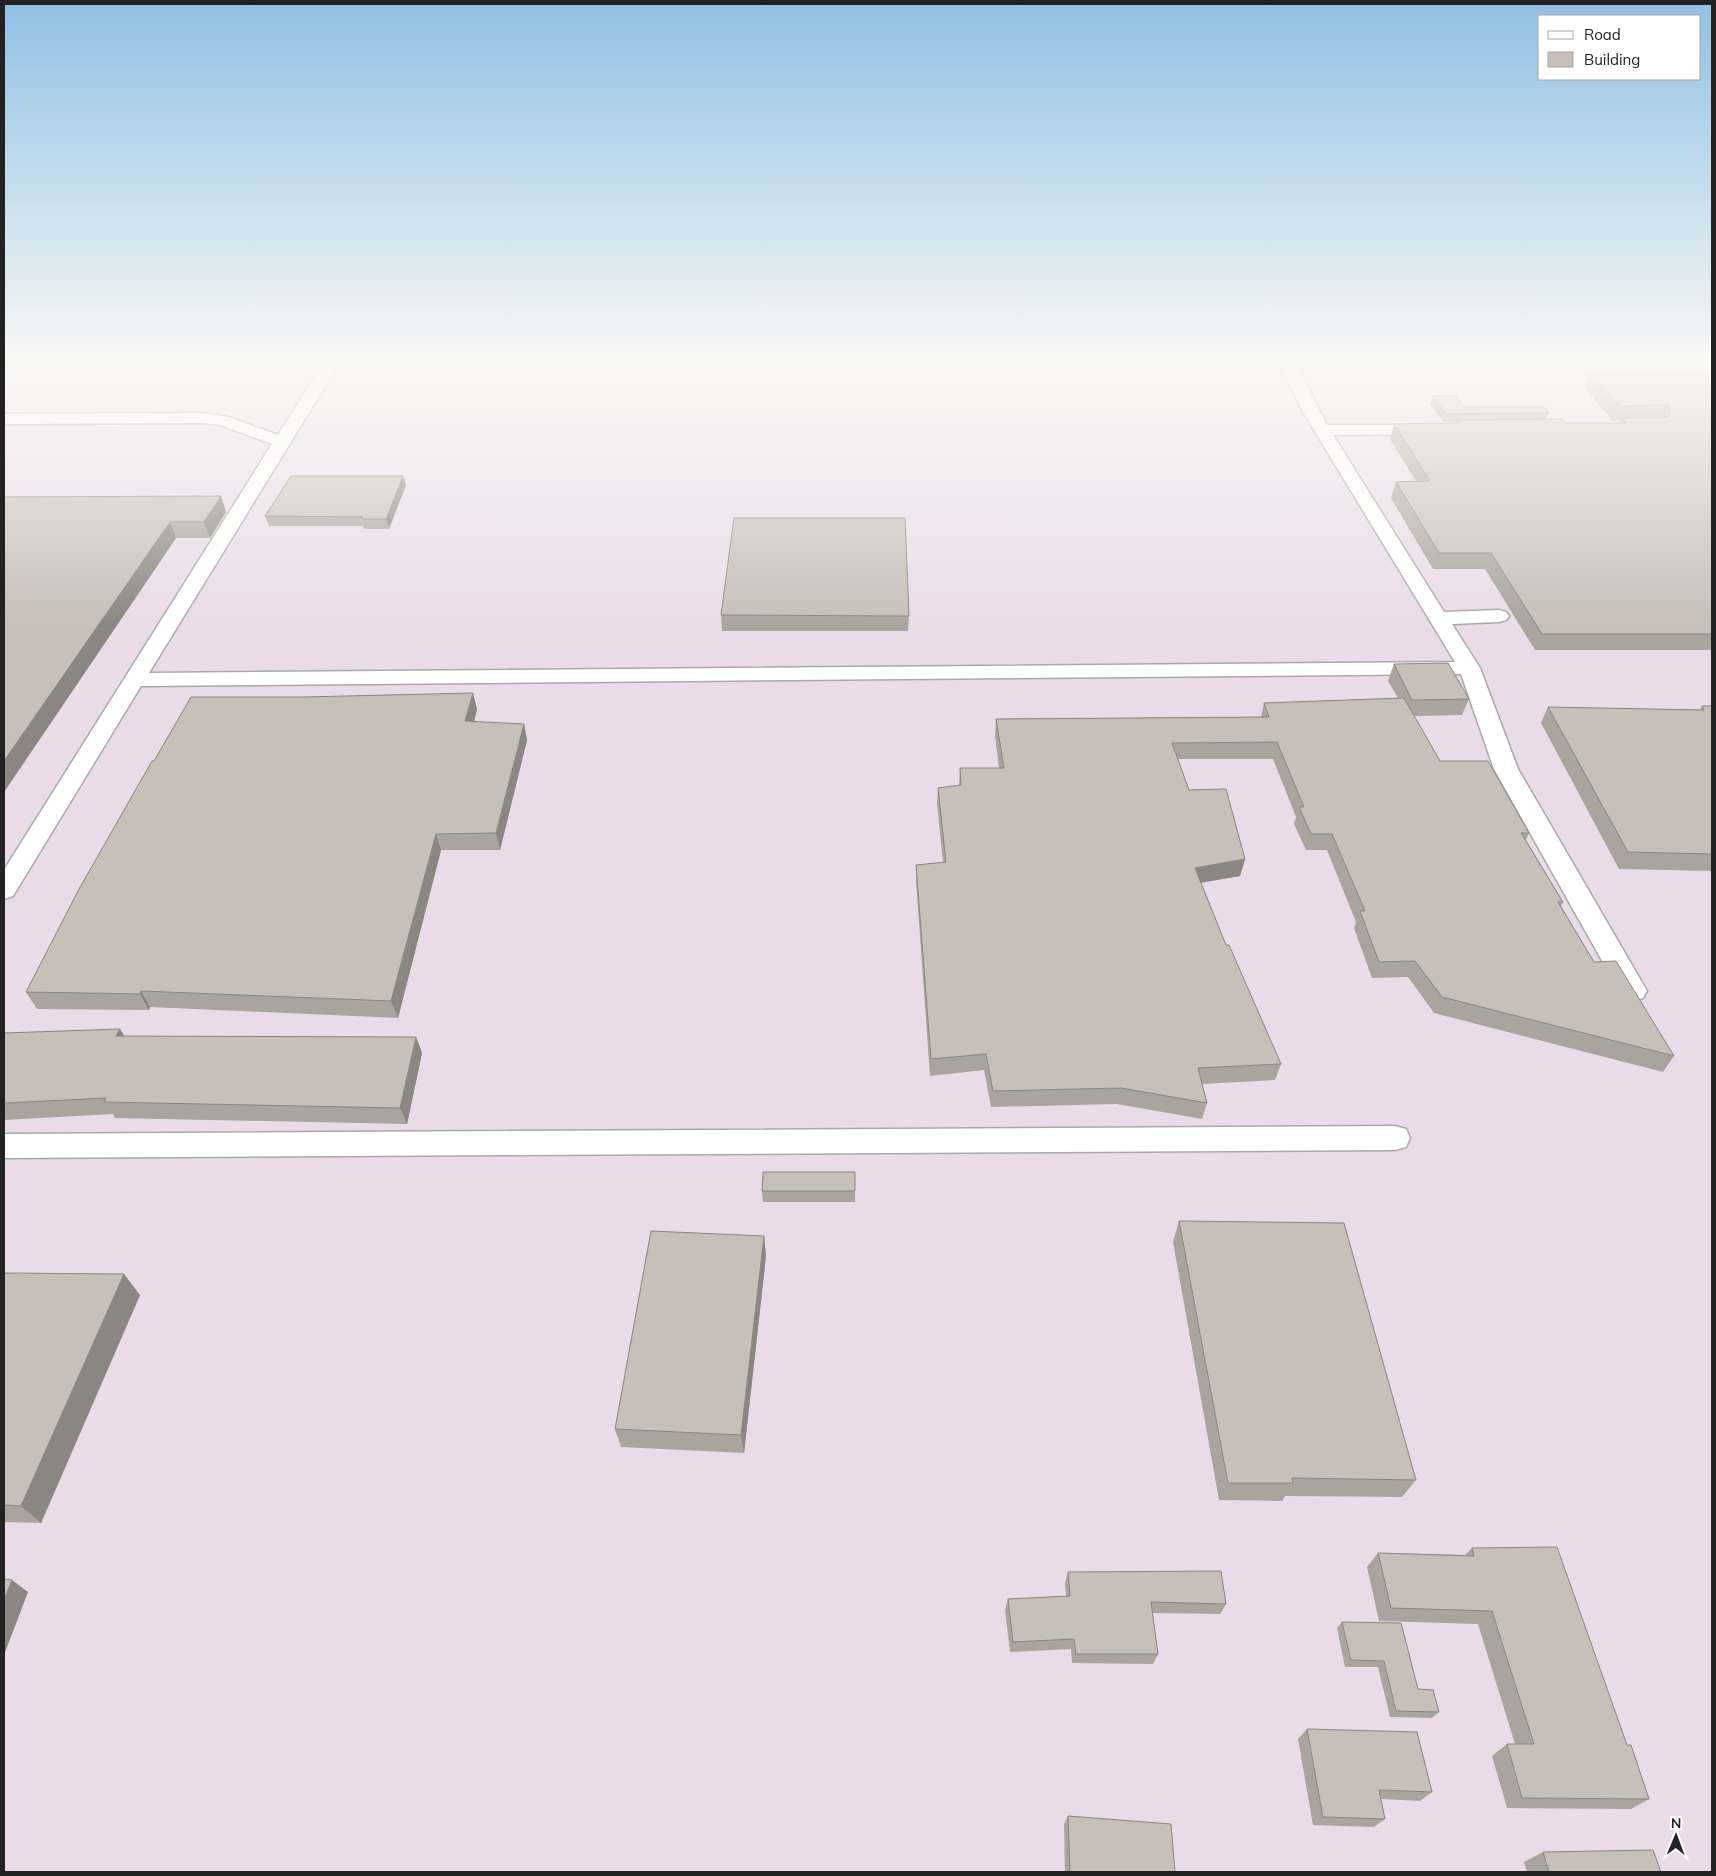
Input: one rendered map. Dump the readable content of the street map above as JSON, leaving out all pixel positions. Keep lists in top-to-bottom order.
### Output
{
  "legend": ["Road", "Building"],
  "north": "top"
}
